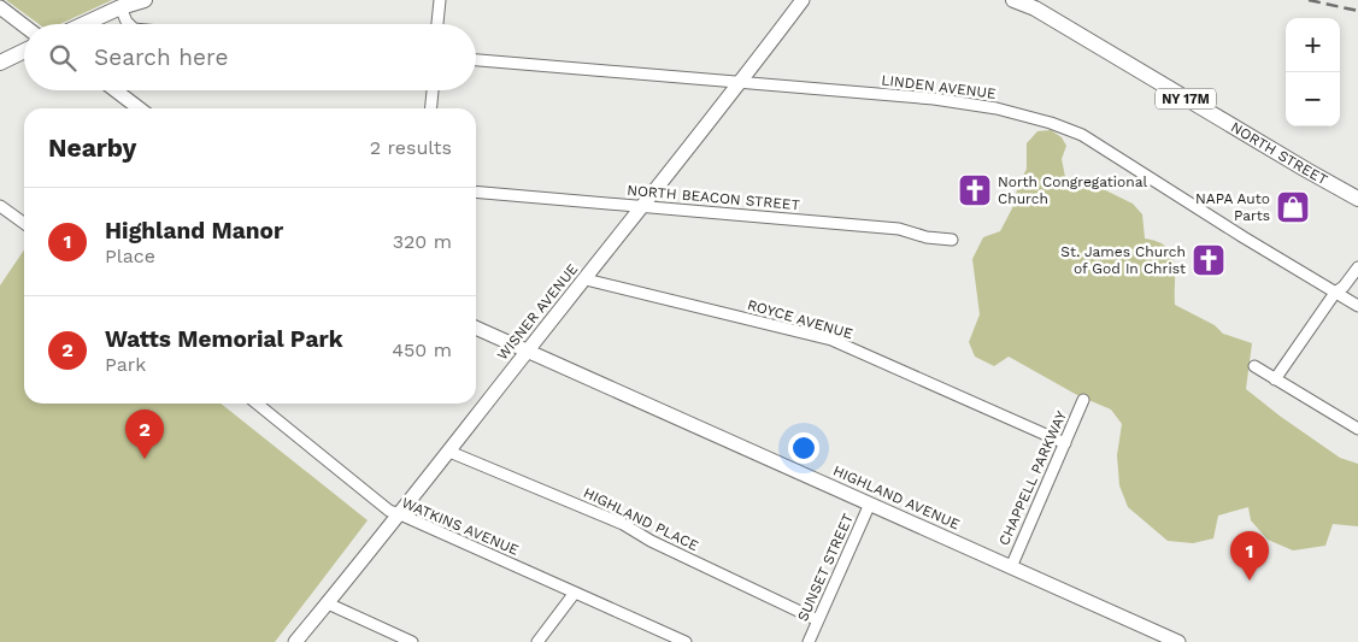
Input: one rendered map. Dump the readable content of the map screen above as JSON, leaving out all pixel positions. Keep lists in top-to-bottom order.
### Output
{
  "streets": {
    "main road": ["NY 17M", "NORTH STREET"],
    "street": [
      "LINDEN AVENUE",
      "NORTH BEACON STREET",
      "WISNER AVENUE",
      "ROYCE AVENUE",
      "CHAPPELL PARKWAY",
      "HIGHLAND AVENUE",
      "HIGHLAND PLACE",
      "WATKINS AVENUE",
      "SUNSET STREET"
    ]
  },
  "crossings": [
    ["LINDEN AVENUE", "WISNER AVENUE"],
    ["NORTH BEACON STREET", "WISNER AVENUE"],
    ["WISNER AVENUE", "ROYCE AVENUE"],
    ["WISNER AVENUE", "HIGHLAND AVENUE"],
    ["WISNER AVENUE", "HIGHLAND PLACE"],
    ["WISNER AVENUE", "WATKINS AVENUE"],
    ["ROYCE AVENUE", "CHAPPELL PARKWAY"],
    ["CHAPPELL PARKWAY", "HIGHLAND AVENUE"],
    ["HIGHLAND AVENUE", "SUNSET STREET"],
    ["HIGHLAND PLACE", "SUNSET STREET"]
  ],
  "places": {
    "church": ["North Congregational Church", "St. James Church of God In Christ"],
    "shop": ["NAPA Auto Parts"]
  },
  "page": {
    "map_buttons": ["+", "−"],
    "search": "Search here",
    "heading": ["Nearby", "2 results"],
    "list": [
      {
        "mark": "1",
        "name": "Highland Manor",
        "note": "Place",
        "value": "320 m"
      },
      {
        "mark": "2",
        "name": "Watts Memorial Park",
        "note": "Park",
        "value": "450 m"
      }
    ],
    "pins": ["2", "1"]
  }
}
